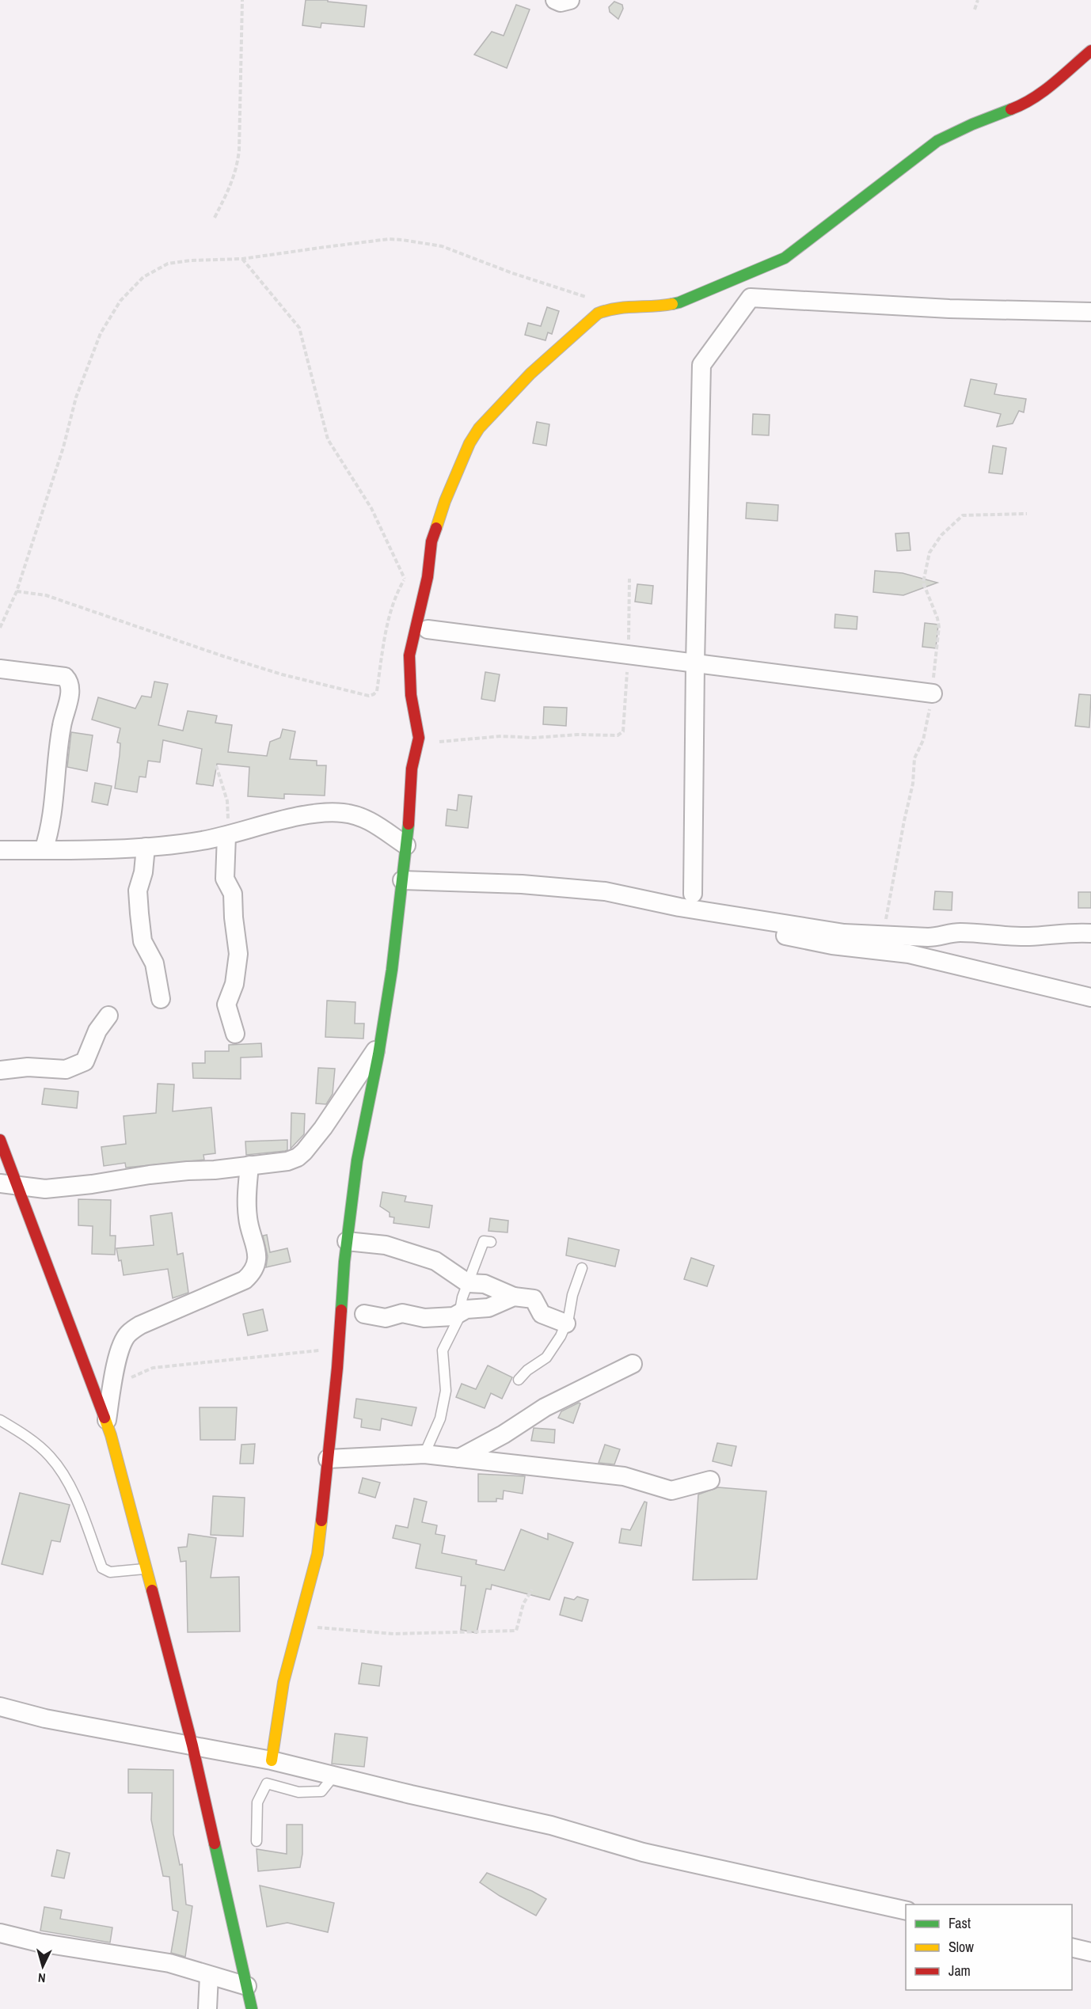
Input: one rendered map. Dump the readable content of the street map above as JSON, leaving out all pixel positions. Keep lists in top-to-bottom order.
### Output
{
  "legend": ["Fast", "Slow", "Jam"],
  "north": "bottom"
}
